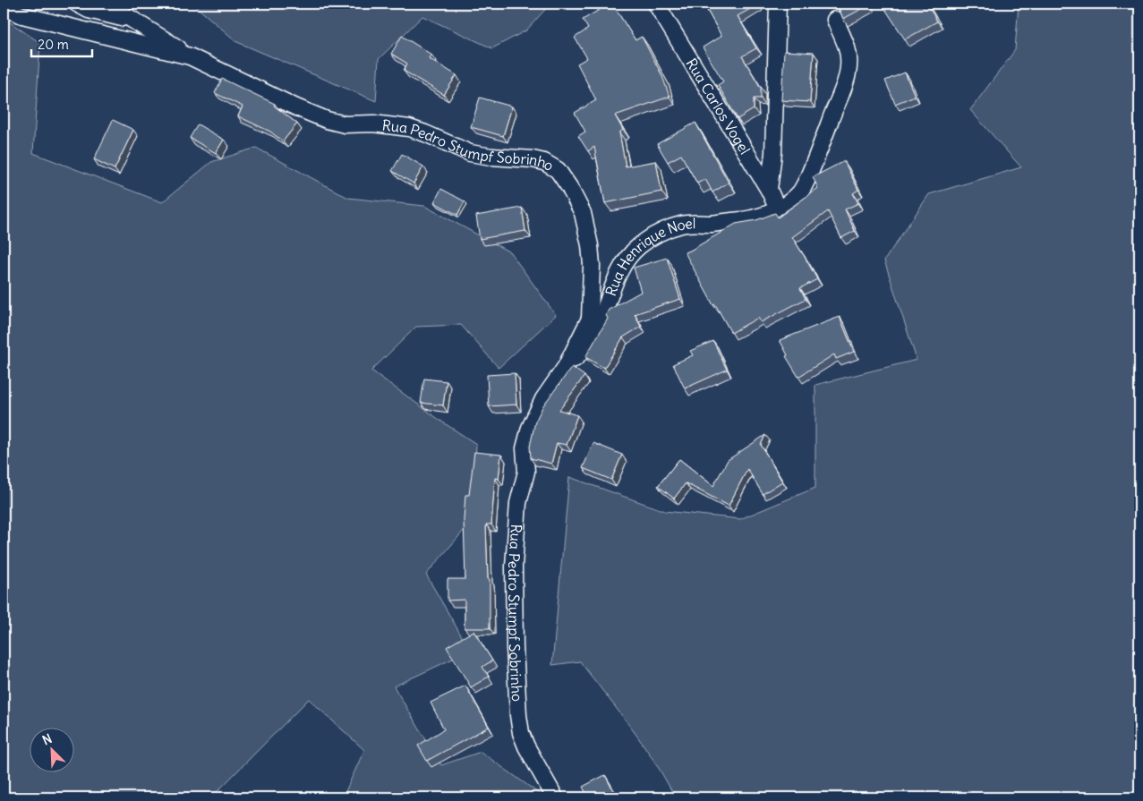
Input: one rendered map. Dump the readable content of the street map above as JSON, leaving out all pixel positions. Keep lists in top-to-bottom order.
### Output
{
  "streets": {
    "street": ["Rua Carlos Vogel", "Rua Pedro Stumpf Sobrinho", "Rua Henrique Noel"]
  },
  "crossings": [
    ["Rua Carlos Vogel", "Rua Henrique Noel"],
    ["Rua Pedro Stumpf Sobrinho", "Rua Henrique Noel"]
  ],
  "scale_bar": "20 m",
  "north": "top left"
}
